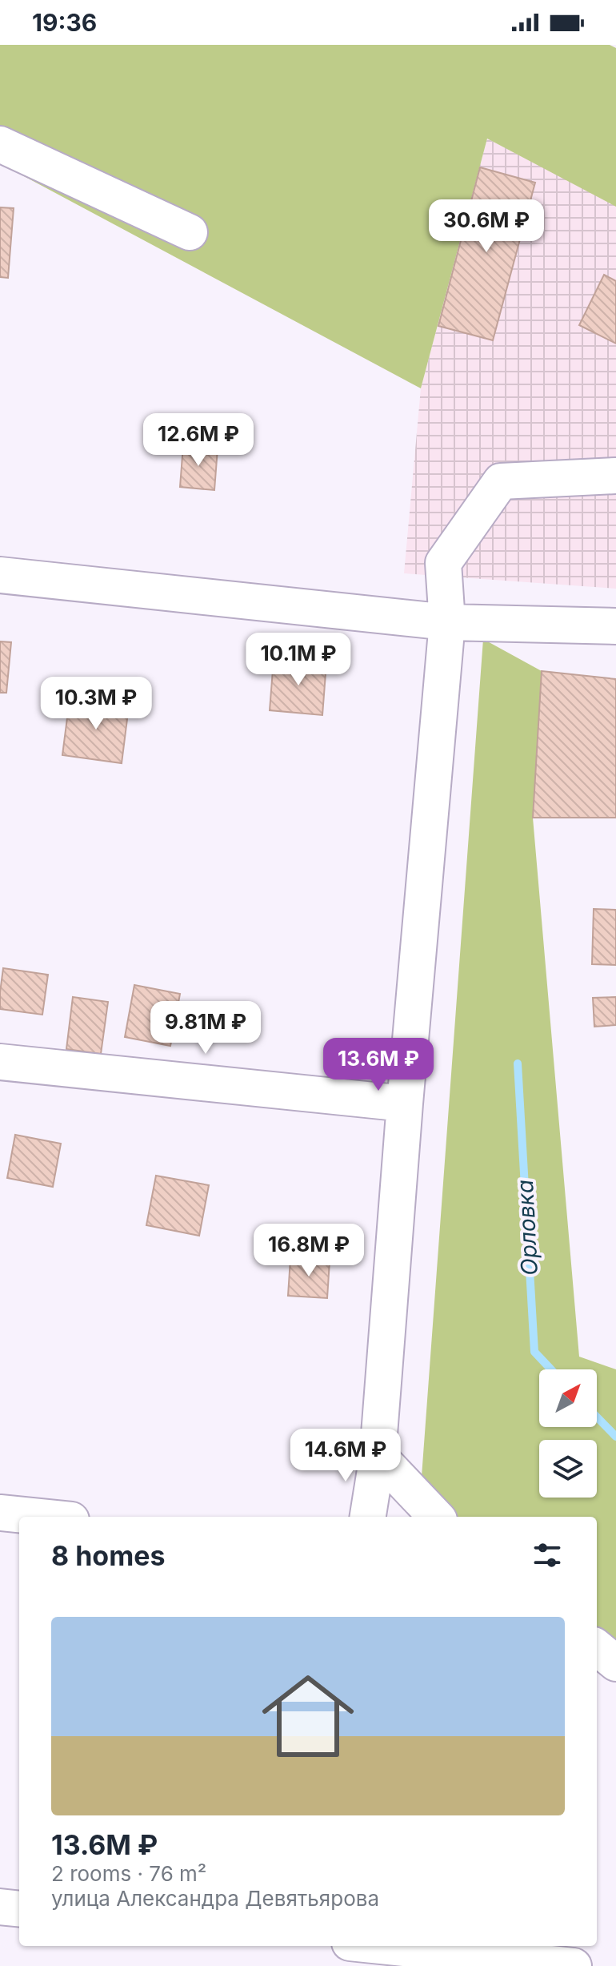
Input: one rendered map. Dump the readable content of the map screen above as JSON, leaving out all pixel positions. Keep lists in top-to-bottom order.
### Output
{
  "water": ["Орловка"],
  "north": "top right",
  "page": {
    "status": "19:36",
    "price": [
      "30.6M ₽",
      "12.6M ₽",
      "10.1M ₽",
      "10.3M ₽",
      "9.81M ₽",
      "13.6M ₽",
      "16.8M ₽",
      "14.6M ₽"
    ],
    "heading": "8 homes",
    "list": [
      {
        "name": "13.6M ₽",
        "note": "2 rooms · 76 m² · улица Александра Девятьярова"
      }
    ]
  }
}
